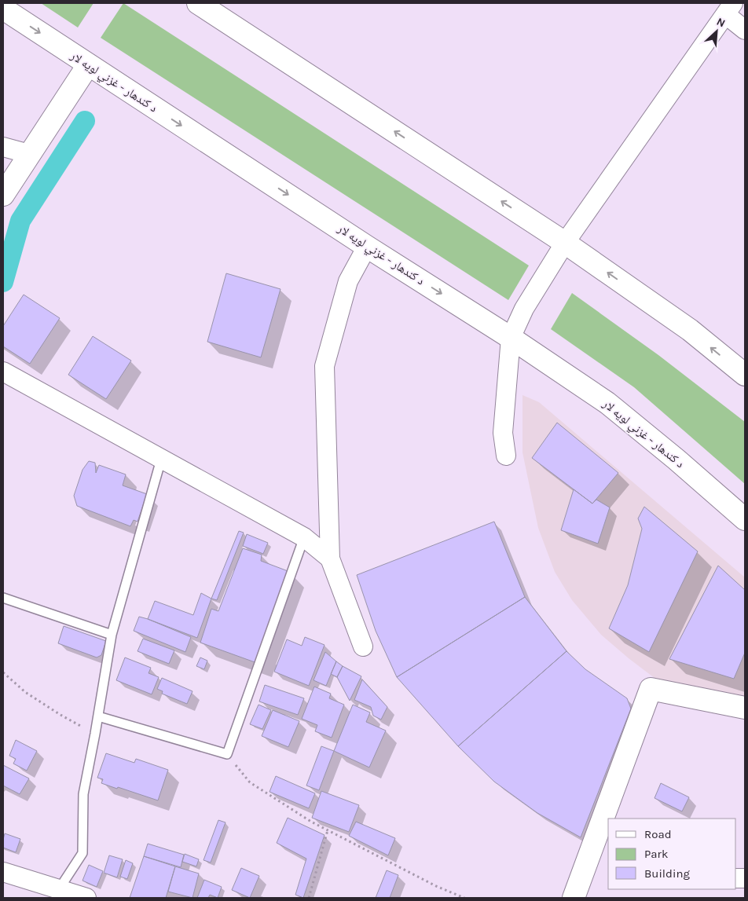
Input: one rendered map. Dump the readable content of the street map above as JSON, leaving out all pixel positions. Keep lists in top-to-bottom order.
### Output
{
  "streets": {
    "main road": ["د کندهار - غزني لويه لار"]
  },
  "legend": ["Road", "Park", "Building"],
  "north": "top right"
}
